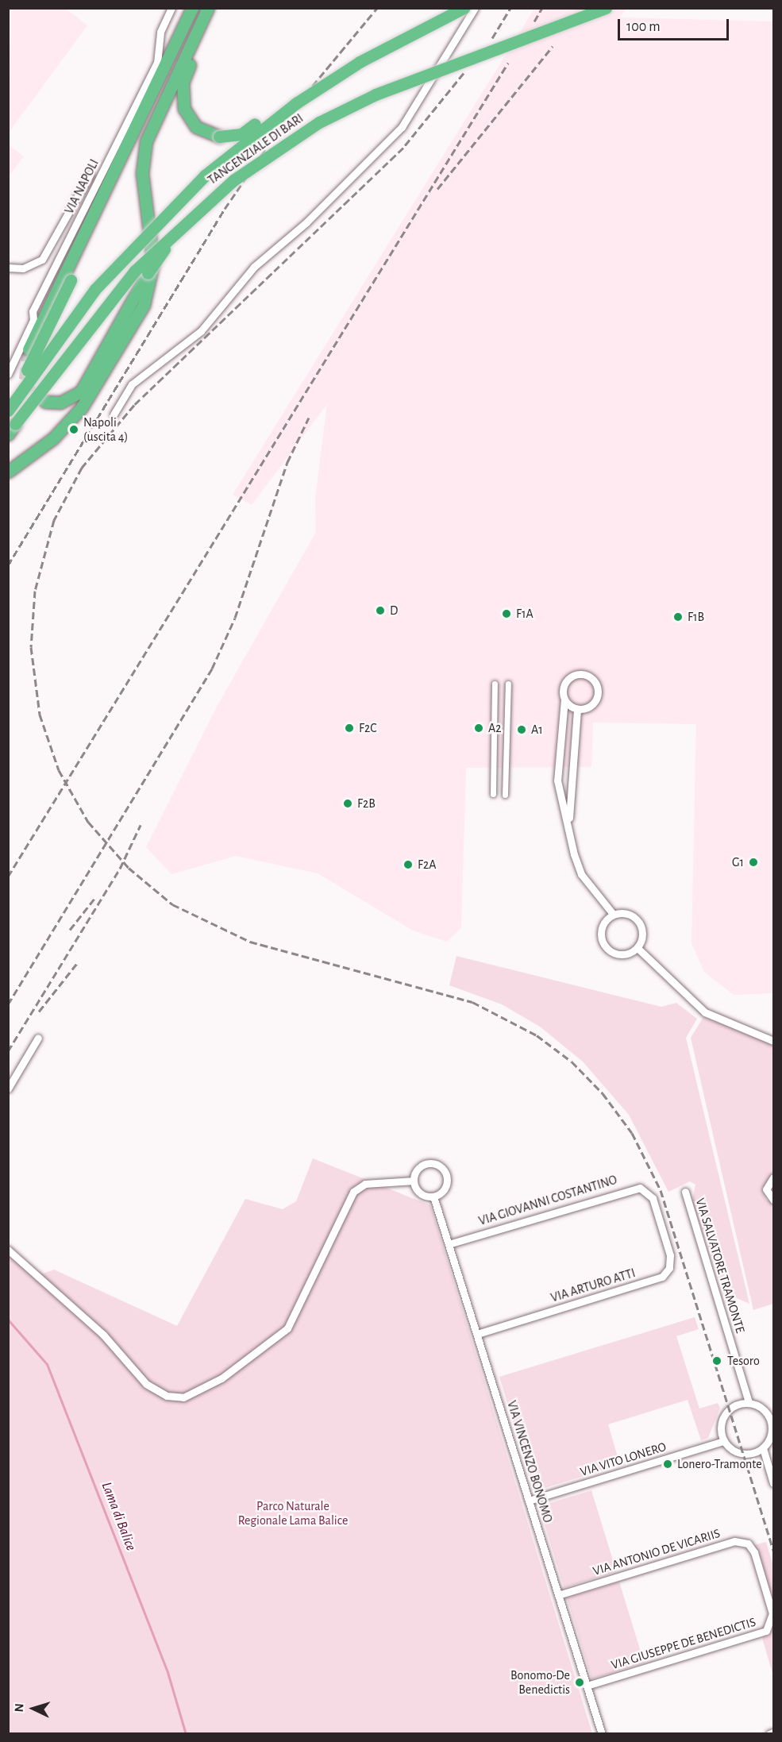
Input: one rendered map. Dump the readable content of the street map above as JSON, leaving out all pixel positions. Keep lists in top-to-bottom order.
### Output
{
  "streets": {
    "highway": ["TANGENZIALE DI BARI"],
    "street": [
      "VIA NAPOLI",
      "VIA GIOVANNI COSTANTINO",
      "VIA SALVATORE TRAMONTE",
      "VIA ARTURO ATTI",
      "VIA VITO LONERO",
      "VIA VINCENZO BONOMO",
      "VIA ANTONIO DE VICARIIS",
      "VIA GIUSEPPE DE BENEDICTIS"
    ]
  },
  "crossings": [
    ["VIA GIOVANNI COSTANTINO", "VIA ARTURO ATTI"],
    ["VIA GIOVANNI COSTANTINO", "VIA VINCENZO BONOMO"],
    ["VIA SALVATORE TRAMONTE", "VIA VITO LONERO"],
    ["VIA ARTURO ATTI", "VIA VINCENZO BONOMO"],
    ["VIA VITO LONERO", "VIA VINCENZO BONOMO"],
    ["VIA VINCENZO BONOMO", "VIA ANTONIO DE VICARIIS"],
    ["VIA VINCENZO BONOMO", "VIA GIUSEPPE DE BENEDICTIS"],
    ["VIA ANTONIO DE VICARIIS", "VIA GIUSEPPE DE BENEDICTIS"]
  ],
  "water": ["Lama di Balice"],
  "parks": ["Parco Naturale Regionale Lama Balice"],
  "places": [
    "Napoli (uscita 4)",
    "D",
    "F1A",
    "F1B",
    "F2C",
    "A2",
    "A1",
    "F2B",
    "G1",
    "F2A",
    "Tesoro",
    "Lonero-Tramonte",
    "Bonomo-De Benedictis"
  ],
  "scale_bar": "100 m",
  "north": "left"
}
